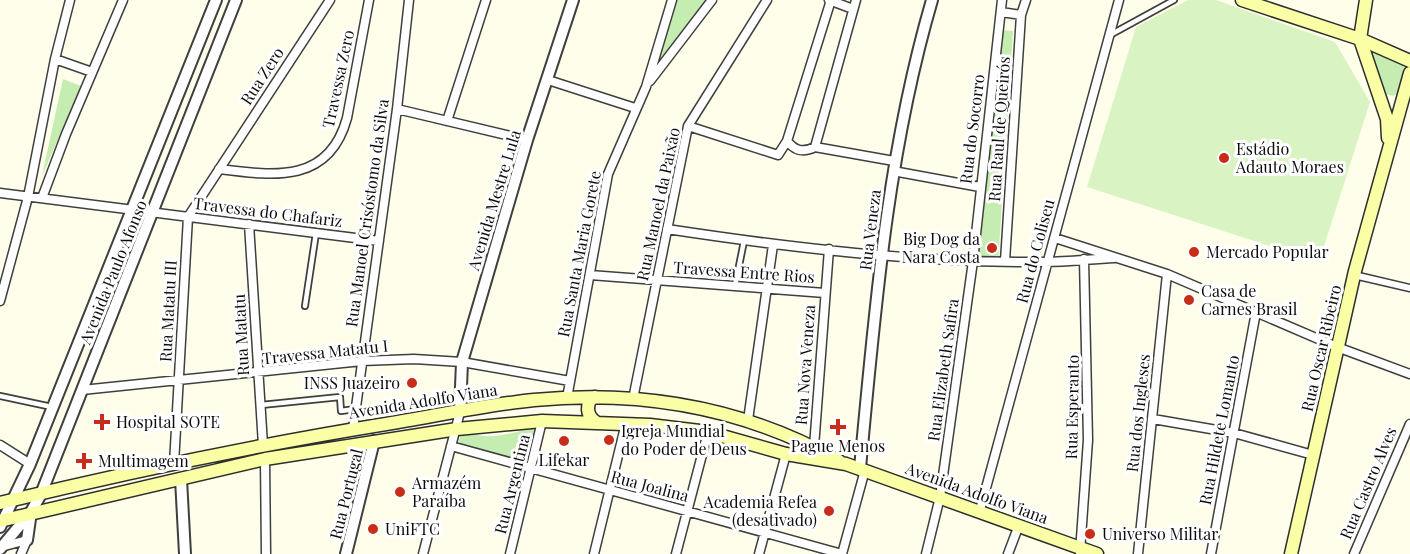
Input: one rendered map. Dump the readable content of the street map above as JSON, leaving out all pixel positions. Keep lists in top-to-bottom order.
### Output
{
  "streets": {
    "main road": ["Rua Oscar Ribeiro", "Avenida Adolfo Viana"],
    "street": [
      "Rua Zero",
      "Travessa Zero",
      "Rua do Socorro",
      "Rua Raul de Queirós",
      "Avenida Mestre Lula",
      "Rua Manoel da Paixão",
      "Travessa do Chafariz",
      "Rua Manoel Crisóstomo da Silva",
      "Rua Veneza",
      "Rua do Coliseu",
      "Rua Santa Maria Gorete",
      "Avenida Paulo Afonso",
      "Travessa Entre Rios",
      "Rua Matatu III",
      "Rua Matatu",
      "Travessa Matatu I",
      "Rua Nova Veneza",
      "Rua Elizabeth Safira",
      "Rua Esperanto",
      "Rua dos Ingleses",
      "Rua Hildete Lomanto",
      "Rua Castro Alves",
      "Rua Argentina",
      "Rua Joalina",
      "Rua Portugal"
    ]
  },
  "crossings": [
    ["Rua Zero", "Travessa Zero"],
    ["Rua Zero", "Rua Matatu III"],
    ["Travessa Zero", "Rua Matatu III"],
    ["Rua do Socorro", "Rua Elizabeth Safira"],
    ["Avenida Mestre Lula", "Travessa Matatu I"],
    ["Avenida Mestre Lula", "Avenida Adolfo Viana"],
    ["Rua Manoel da Paixão", "Travessa Entre Rios"],
    ["Rua Manoel da Paixão", "Avenida Adolfo Viana"],
    ["Travessa do Chafariz", "Rua Manoel Crisóstomo da Silva"],
    ["Travessa do Chafariz", "Avenida Paulo Afonso"],
    ["Travessa do Chafariz", "Rua Matatu III"],
    ["Travessa do Chafariz", "Rua Matatu"],
    ["Rua Manoel Crisóstomo da Silva", "Travessa Matatu I"],
    ["Rua Manoel Crisóstomo da Silva", "Avenida Adolfo Viana"],
    ["Rua Veneza", "Avenida Adolfo Viana"],
    ["Rua do Coliseu", "Avenida Adolfo Viana"],
    ["Rua Santa Maria Gorete", "Travessa Entre Rios"],
    ["Rua Santa Maria Gorete", "Travessa Matatu I"],
    ["Rua Santa Maria Gorete", "Avenida Adolfo Viana"],
    ["Avenida Paulo Afonso", "Travessa Matatu I"],
    ["Avenida Paulo Afonso", "Avenida Adolfo Viana"],
    ["Travessa Entre Rios", "Rua Nova Veneza"],
    ["Rua Matatu III", "Travessa Matatu I"],
    ["Rua Matatu III", "Avenida Adolfo Viana"],
    ["Rua Matatu", "Travessa Matatu I"],
    ["Rua Matatu", "Avenida Adolfo Viana"],
    ["Rua Nova Veneza", "Avenida Adolfo Viana"],
    ["Rua Elizabeth Safira", "Avenida Adolfo Viana"],
    ["Avenida Adolfo Viana", "Rua Esperanto"],
    ["Avenida Adolfo Viana", "Rua Argentina"],
    ["Avenida Adolfo Viana", "Rua Portugal"],
    ["Rua Argentina", "Rua Joalina"]
  ],
  "places": {
    "other": [
      "Estádio Adauto Moraes",
      "Big Dog da Nara Costa",
      "Mercado Popular",
      "Casa de Carnes Brasil",
      "INSS Juazeiro",
      "Igreja Mundial do Poder de Deus",
      "Lifekar",
      "Armazém Paraíba",
      "Academia Refea (desativado)",
      "UniFTC",
      "Universo Militar"
    ],
    "health": ["Hospital SOTE", "Pague Menos", "Multimagem"]
  }
}
